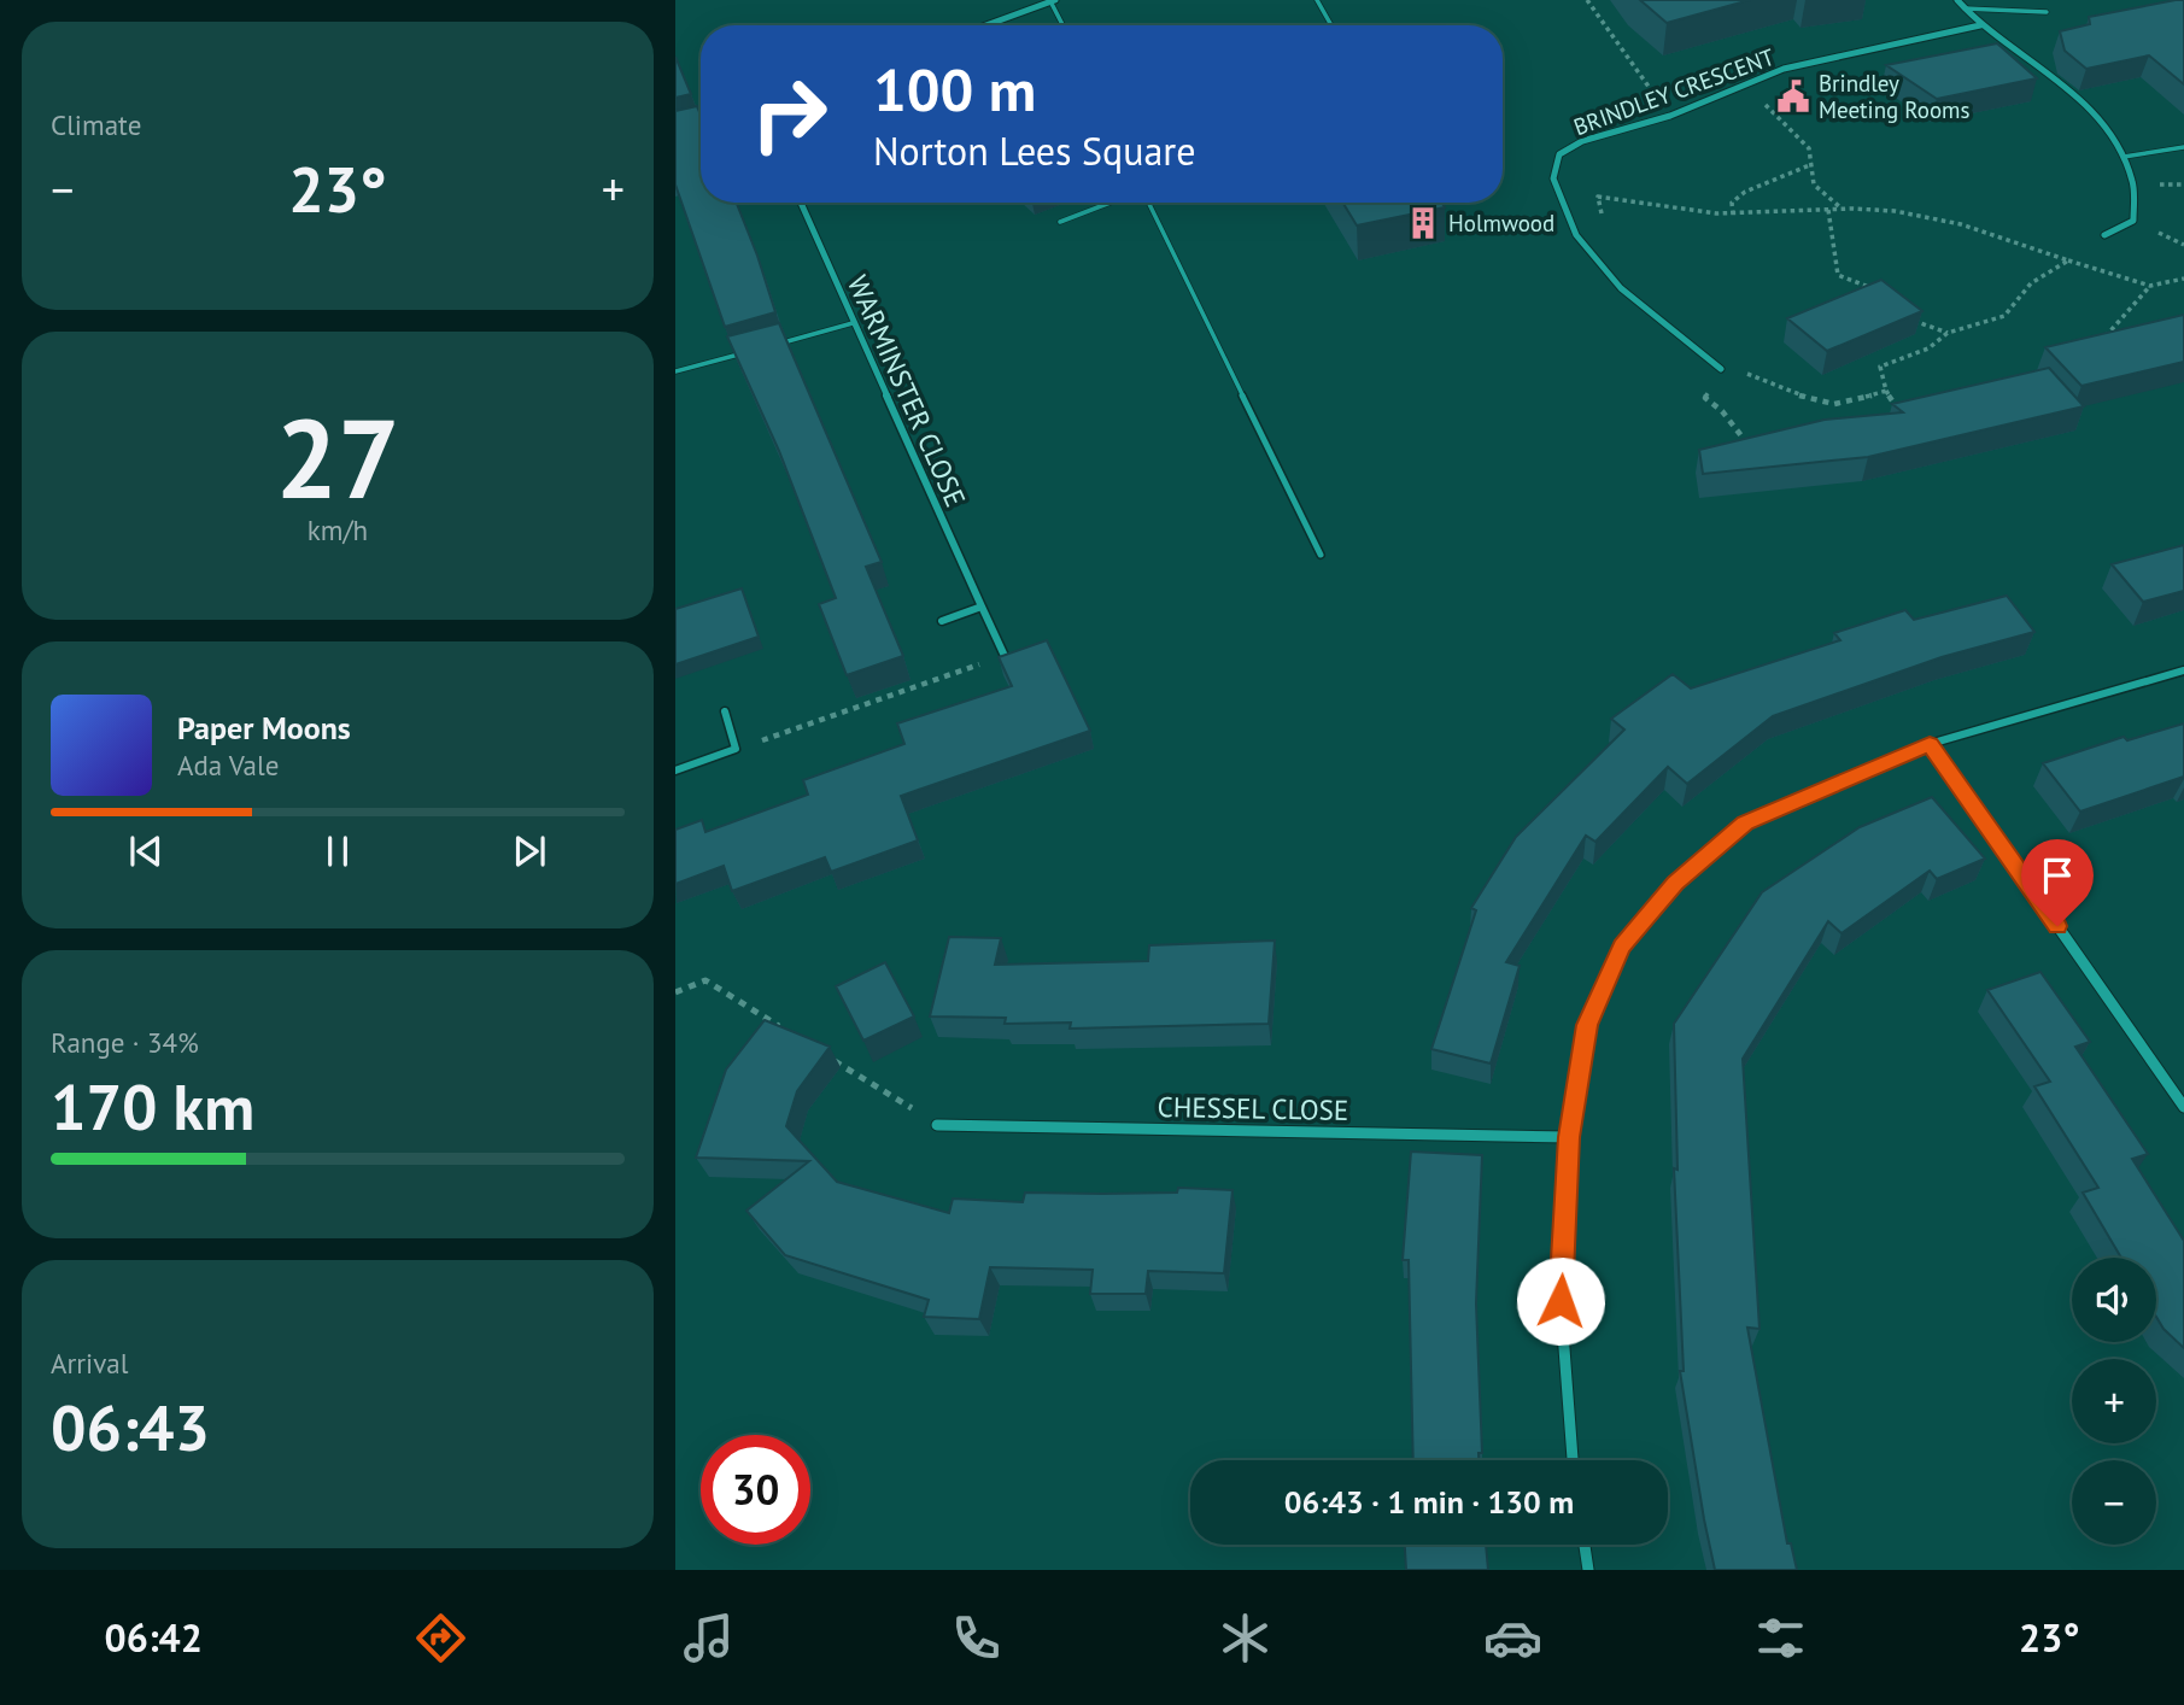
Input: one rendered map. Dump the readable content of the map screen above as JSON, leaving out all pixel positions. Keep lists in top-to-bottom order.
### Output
{
  "streets": {
    "street": ["BRINDLEY CRESCENT", "WARMINSTER CLOSE", "CHESSEL CLOSE"]
  },
  "places": {
    "public building": ["Brindley Meeting Rooms"],
    "building": ["Holmwood"]
  },
  "page": {
    "tile": [
      "Climate",
      ["27", "km/h"],
      ["Range · 34%", "170 km"],
      ["Arrival", "06:43"]
    ],
    "turn": ["100 m", "Norton Lees Square"],
    "heat": ["−", "23°", "+"],
    "song": ["Paper Moons", "Ada Vale"],
    "map_buttons": ["+", "−"],
    "limit": "30",
    "trip": "06:43 · 1 min · 130 m",
    "tabs": ["06:42", "23°"]
  }
}
